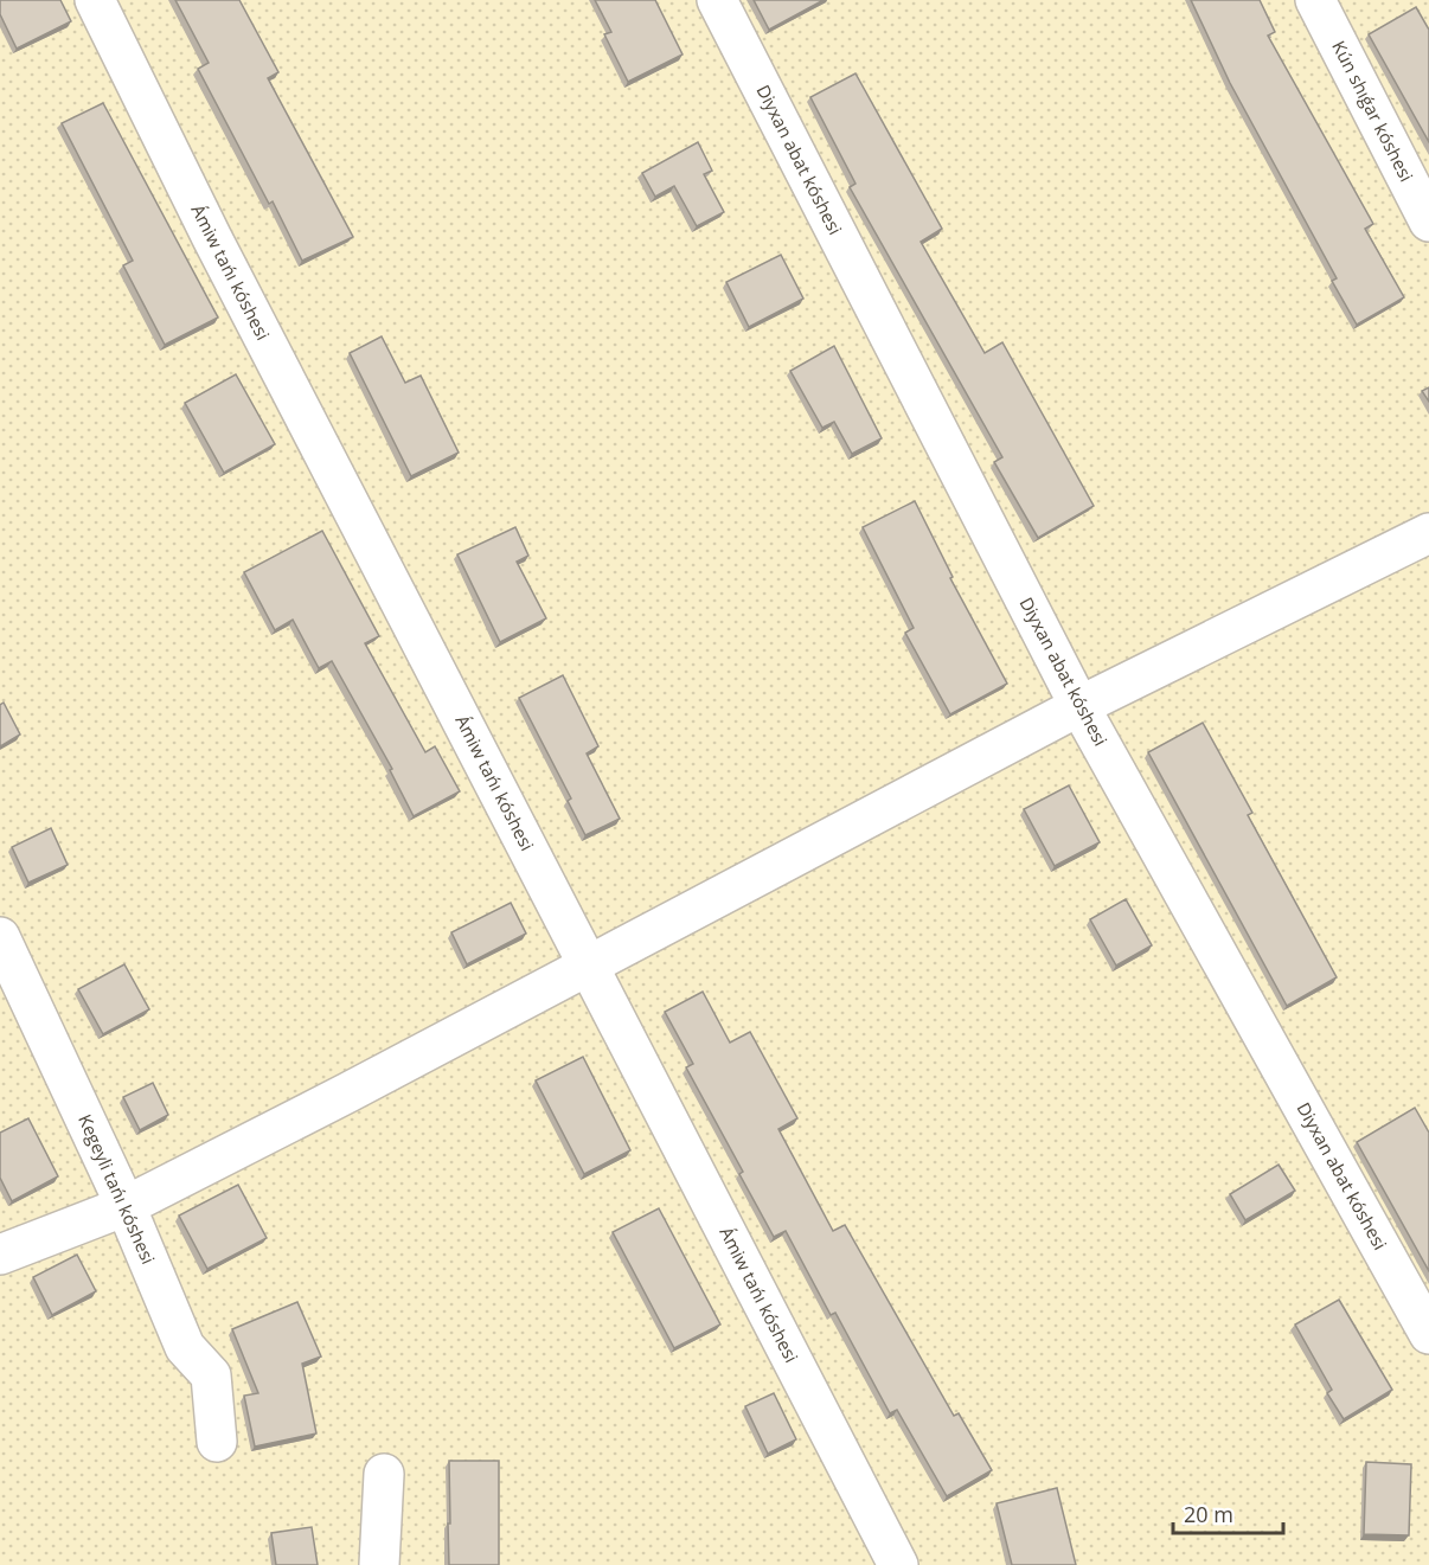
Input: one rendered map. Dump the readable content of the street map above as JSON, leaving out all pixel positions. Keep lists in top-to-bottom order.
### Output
{
  "streets": {
    "street": [
      "Kún shıǵar kóshesi",
      "Diyxan abat kóshesi",
      "Ámiw tańı kóshesi",
      "Kegeyli tańı kóshesi"
    ]
  },
  "scale_bar": "20 m"
}
